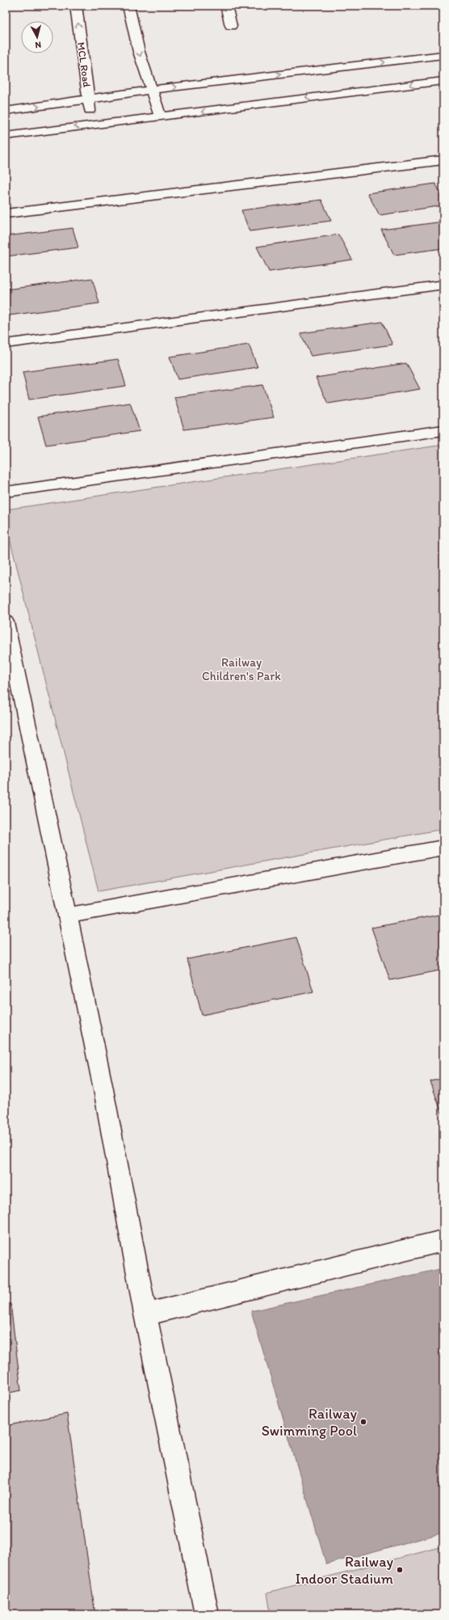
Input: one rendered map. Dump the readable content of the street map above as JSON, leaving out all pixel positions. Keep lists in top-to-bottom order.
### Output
{
  "streets": {
    "street": ["MCL Road"]
  },
  "parks": ["Railway Children's Park"],
  "places": ["Railway Swimming Pool", "Railway Indoor Stadium"],
  "north": "bottom"
}
